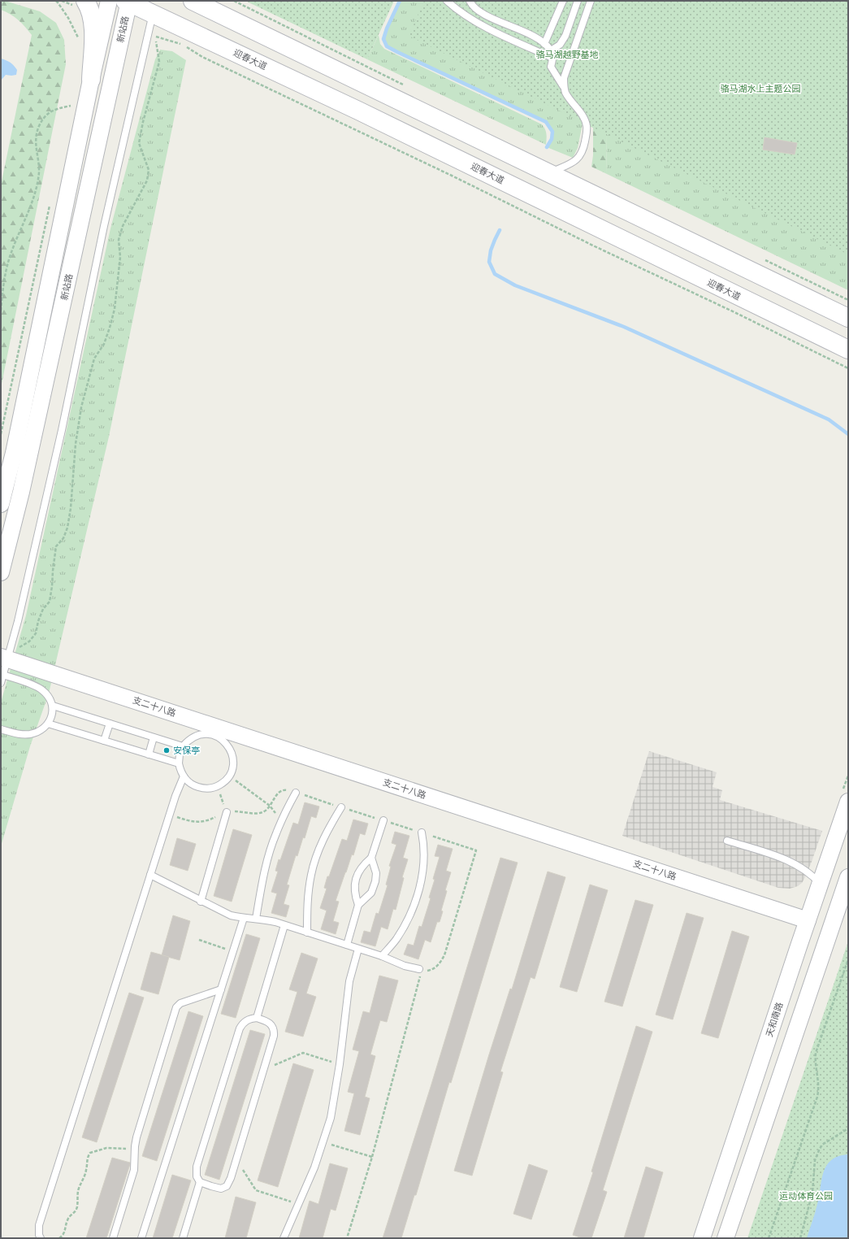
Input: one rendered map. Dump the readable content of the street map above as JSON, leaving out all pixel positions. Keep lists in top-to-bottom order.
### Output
{
  "streets": {
    "main road": ["迎春大道"],
    "street": ["新站路", "支二十八路", "天和南路"]
  },
  "crossings": [
    ["新站路", "迎春大道"],
    ["支二十八路", "天和南路"]
  ],
  "parks": ["骆马湖越野基地", "骆马湖水上主题公园", "运动体育公园"],
  "places": ["安保亭"]
}
